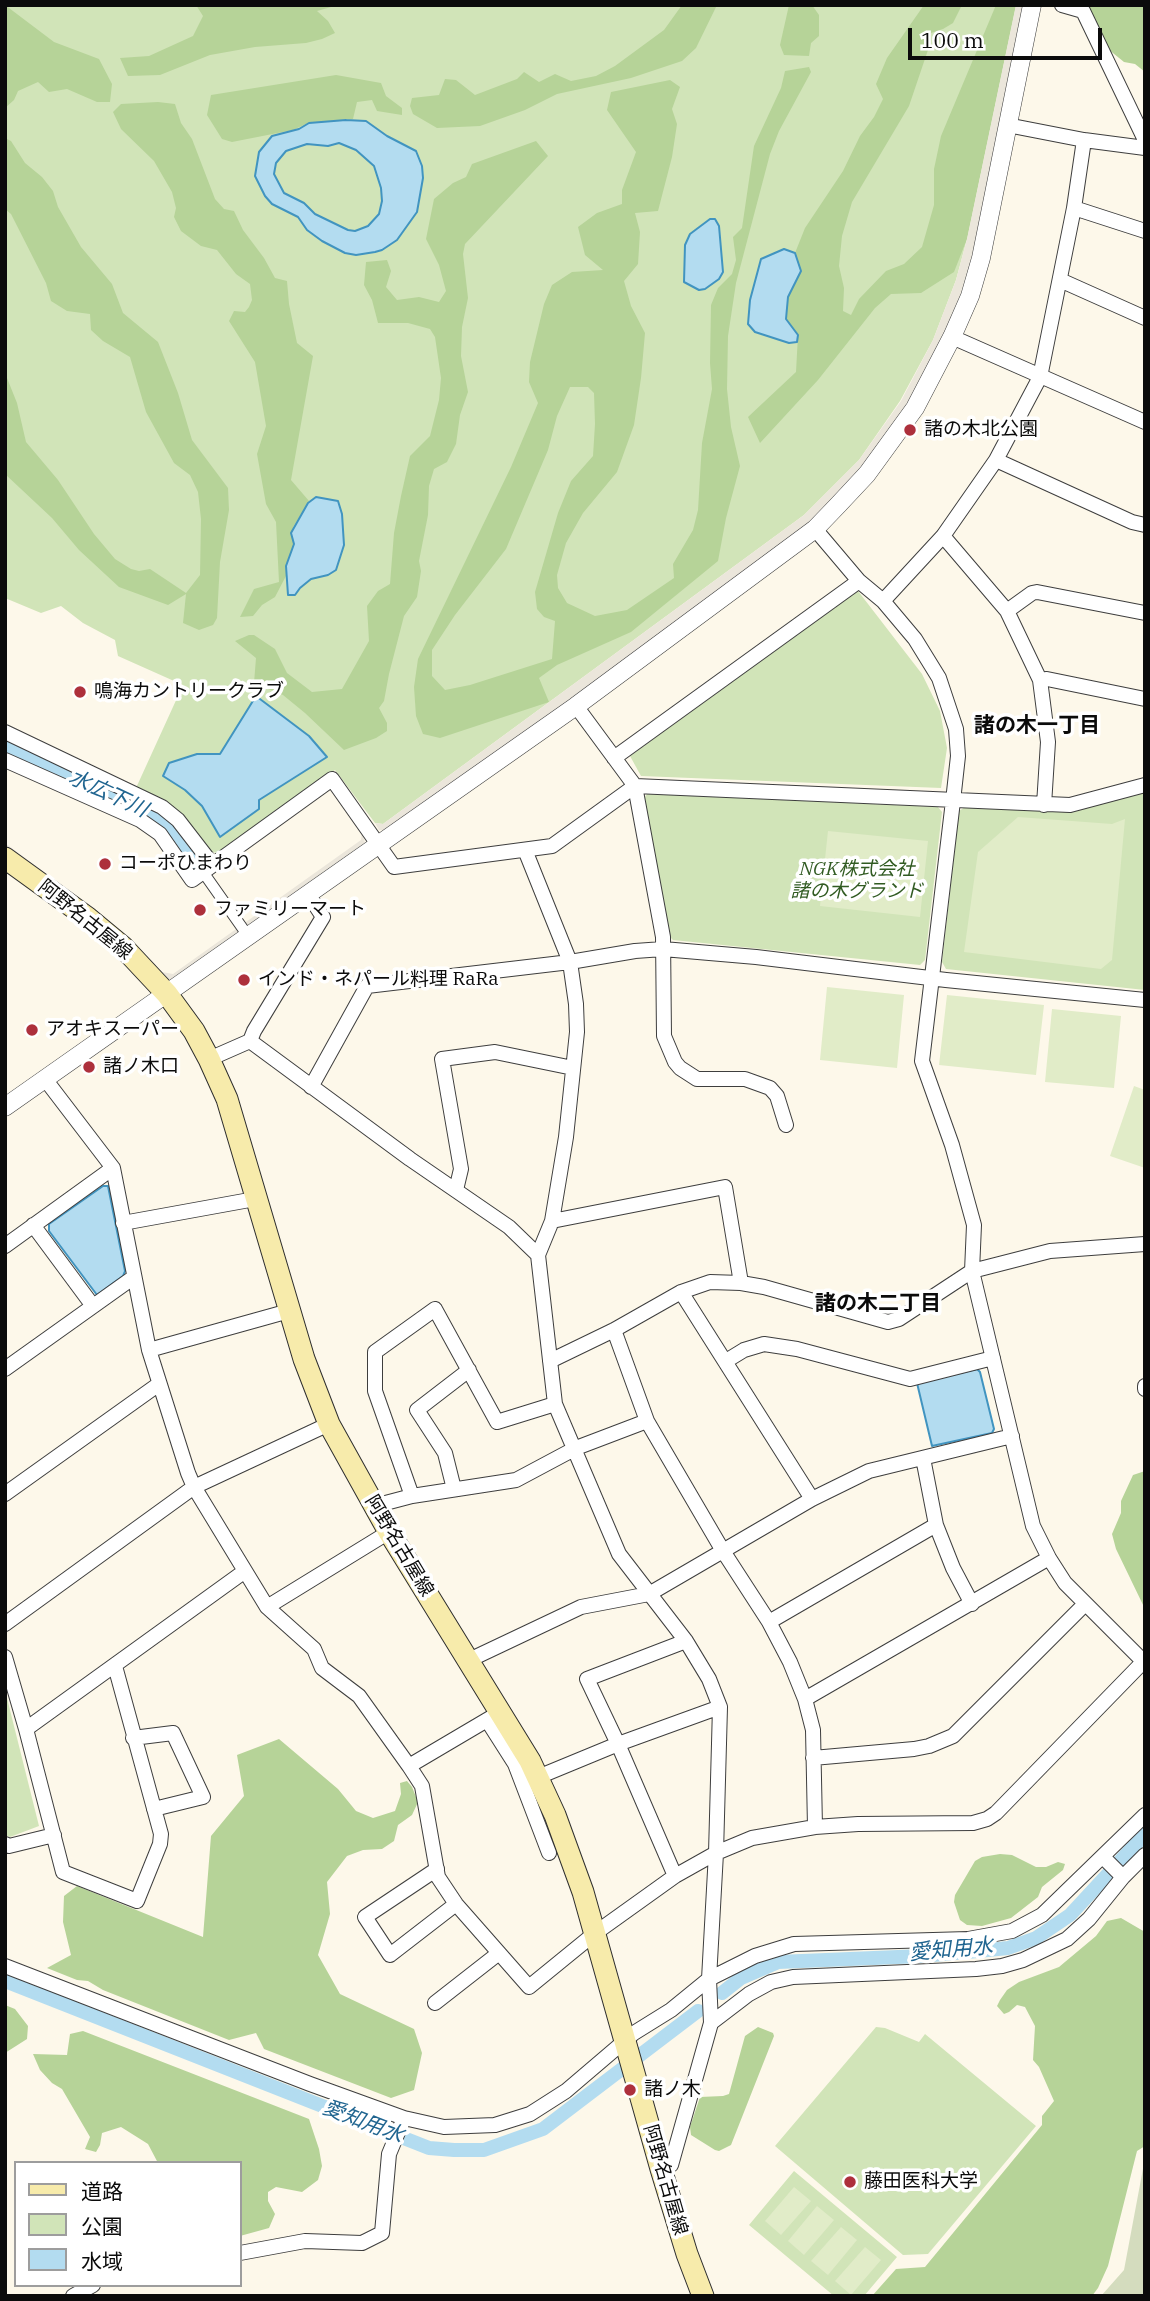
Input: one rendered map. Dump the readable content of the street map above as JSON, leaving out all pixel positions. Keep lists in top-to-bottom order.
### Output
{
  "streets": {
    "main road": ["阿野名古屋線"]
  },
  "districts": ["諸の木一丁目", "諸の木二丁目"],
  "water": ["水広下川", "愛知用水"],
  "parks": ["NGK株式会社 諸の木グランド"],
  "places": [
    "諸の木北公園",
    "鳴海カントリークラブ",
    "コーポひまわり",
    "ファミリーマート",
    "インド・ネパール料理 RaRa",
    "アオキスーパー",
    "諸ノ木口",
    "諸ノ木",
    "藤田医科大学"
  ],
  "legend": ["道路", "公園", "水域"],
  "scale_bar": "100 m"
}
